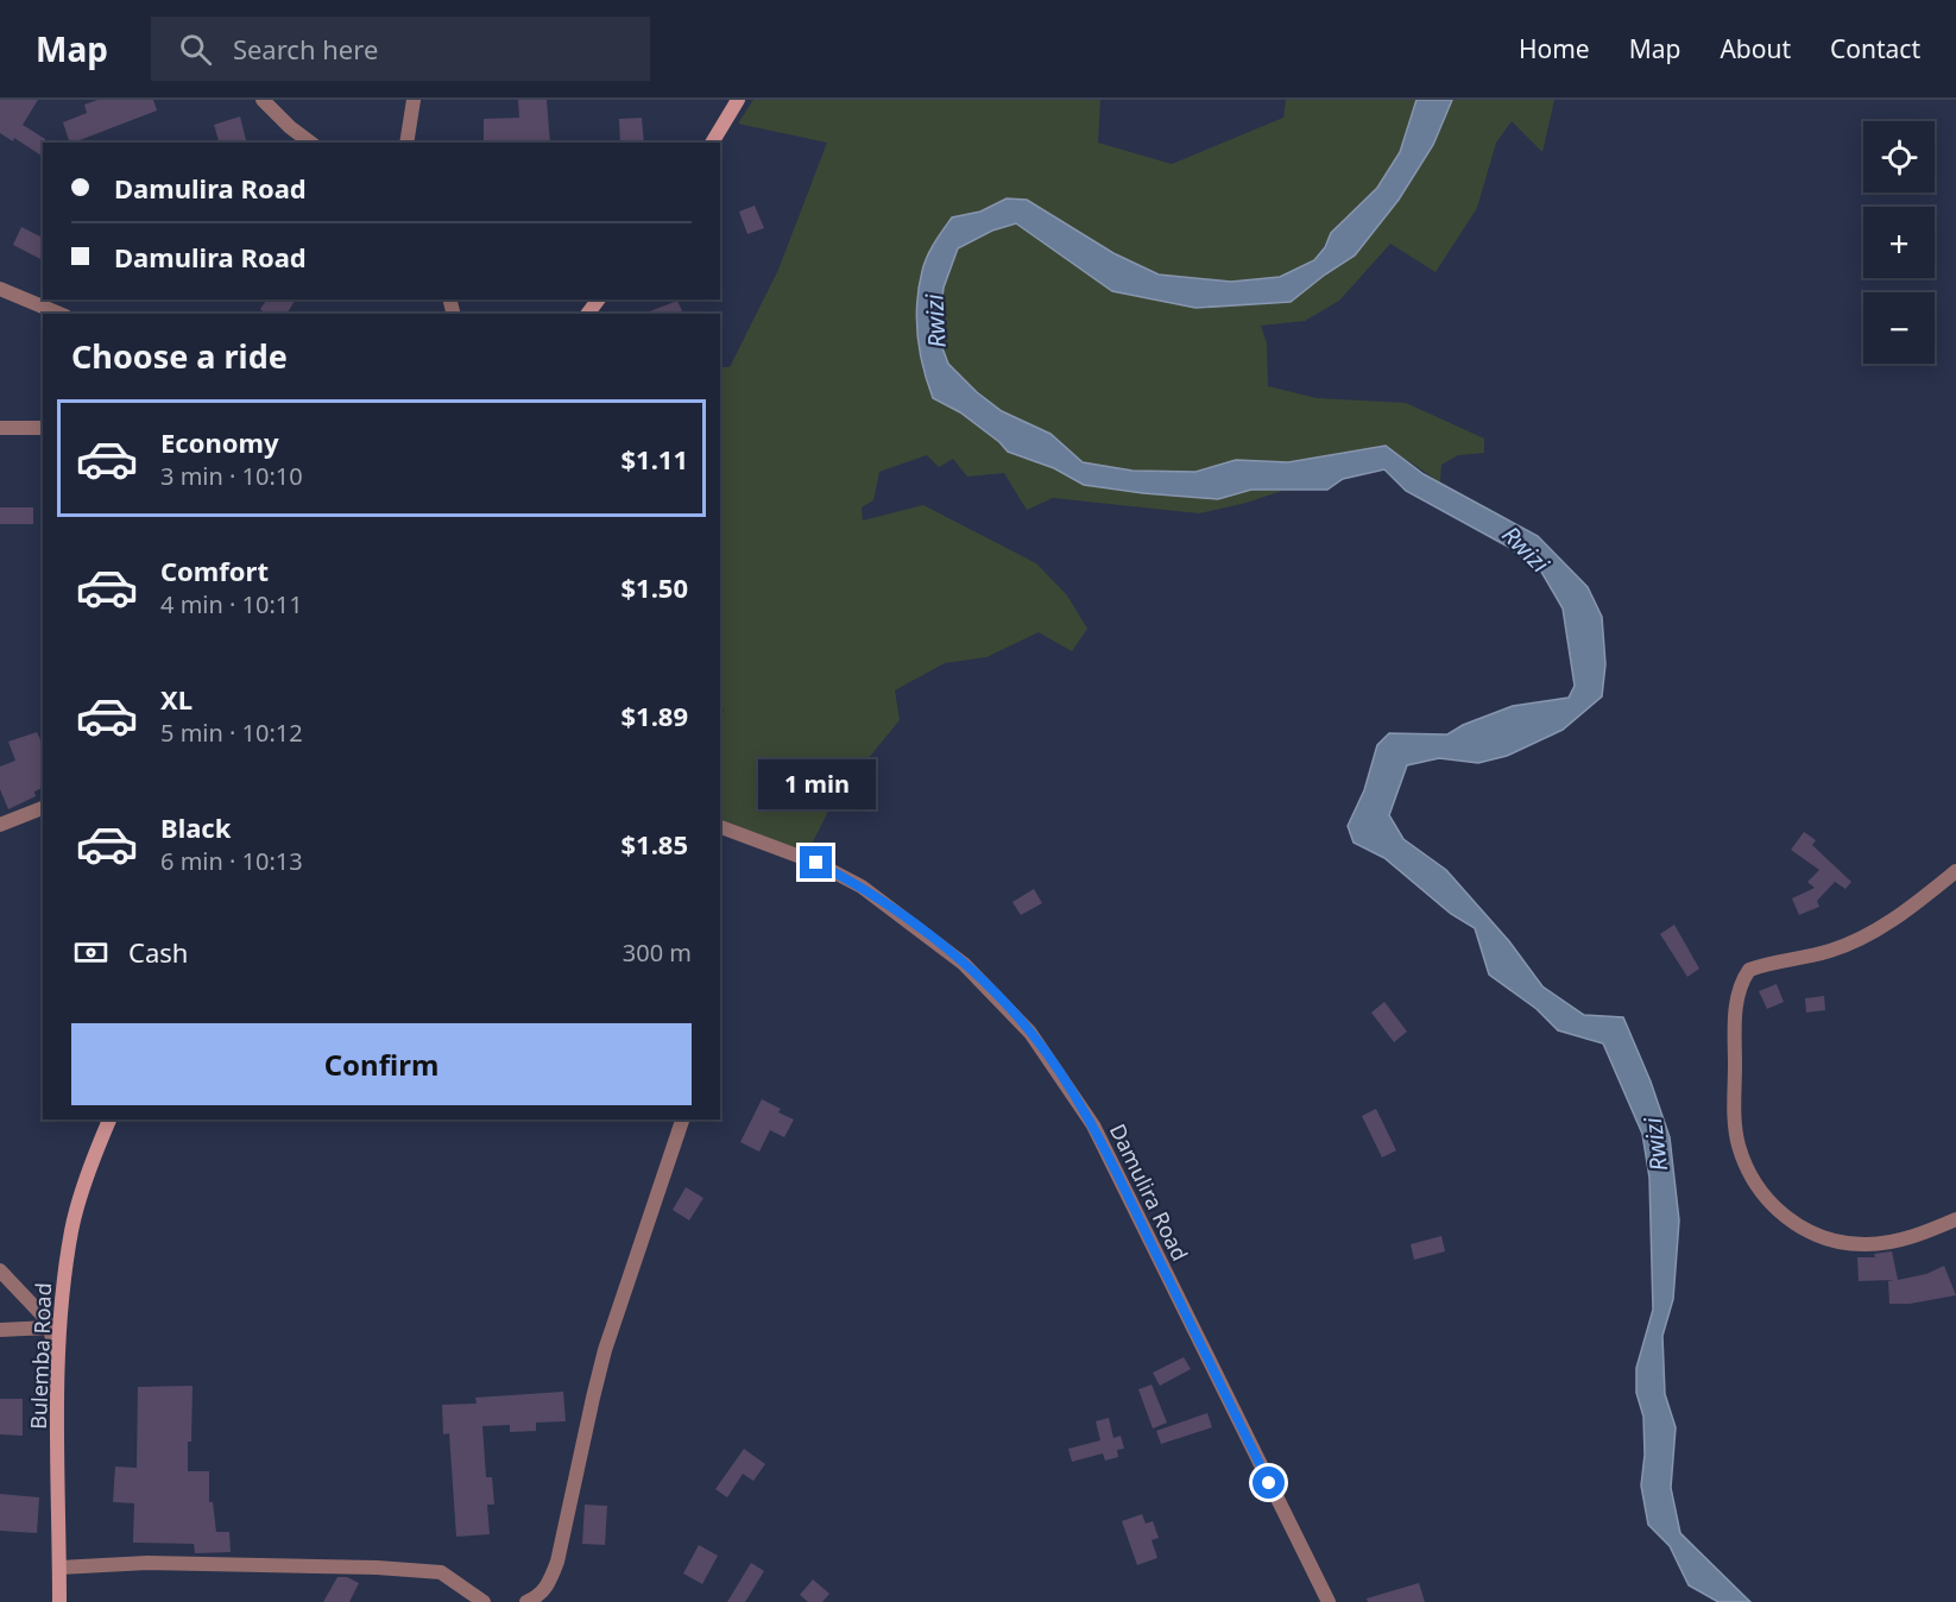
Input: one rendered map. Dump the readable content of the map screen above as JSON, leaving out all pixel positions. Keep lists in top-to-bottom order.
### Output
{
  "streets": {
    "main road": ["Bulemba Road"],
    "street": ["Damulira Road"]
  },
  "water": ["Rwizi"],
  "page": {
    "header": "Map",
    "search": "Search here",
    "nav": [
      "Home",
      "Map",
      "About",
      "Contact"
    ],
    "map_buttons": ["+", "−"],
    "banner": ["Damulira Road", "Damulira Road"],
    "heading": "Choose a ride",
    "list": [
      {
        "name": "Economy",
        "note": "3 min · 10:10",
        "value": "$1.11"
      },
      {
        "name": "Comfort",
        "note": "4 min · 10:11",
        "value": "$1.50"
      },
      {
        "name": "XL",
        "note": "5 min · 10:12",
        "value": "$1.89"
      },
      {
        "name": "Black",
        "note": "6 min · 10:13",
        "value": "$1.85"
      }
    ],
    "bubble": "1 min",
    "pay": ["Cash", "300 m"],
    "buttons": "Confirm"
  }
}
